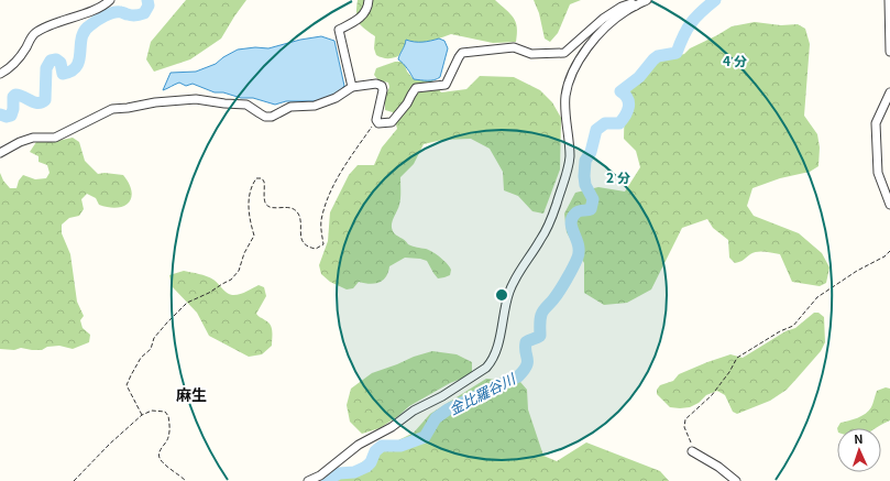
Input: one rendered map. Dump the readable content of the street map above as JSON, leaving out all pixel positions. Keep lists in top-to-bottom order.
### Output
{
  "districts": ["麻生"],
  "water": ["金比羅谷川"],
  "north": "top",
  "rings": ["4 分", "2 分"]
}
